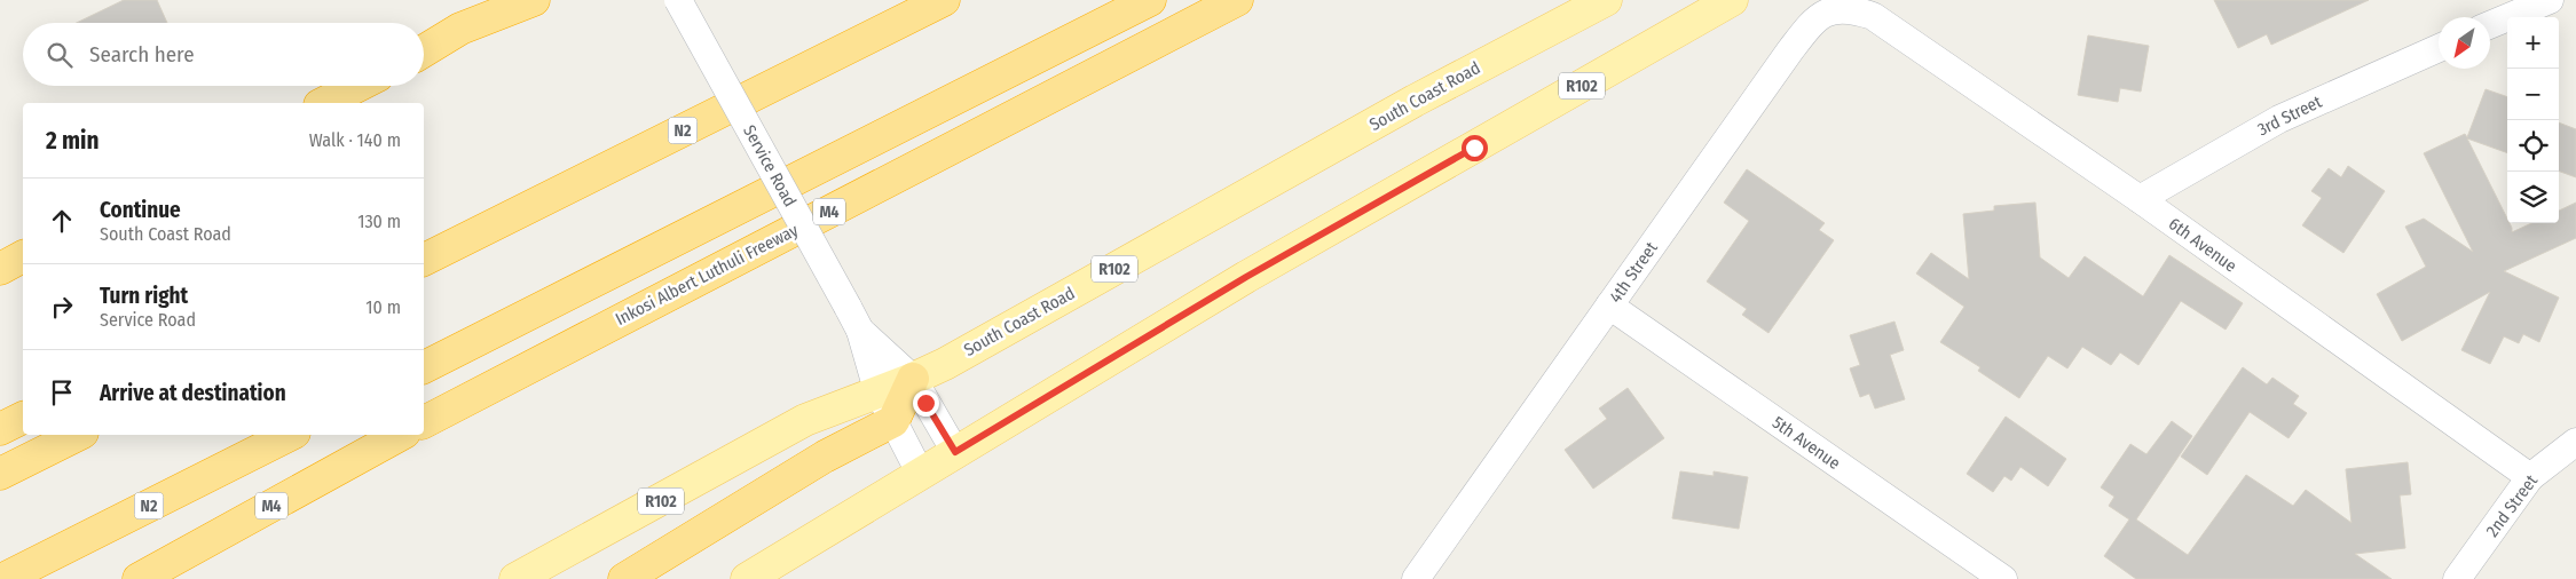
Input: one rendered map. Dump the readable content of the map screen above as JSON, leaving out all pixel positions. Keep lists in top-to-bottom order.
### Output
{
  "streets": {
    "highway": ["N2", "M4", "Inkosi Albert Luthuli Freeway"],
    "main road": ["R102", "South Coast Road"],
    "street": [
      "3rd Street",
      "Service Road",
      "6th Avenue",
      "4th Street",
      "5th Avenue",
      "2nd Street"
    ]
  },
  "crossings": [
    ["R102", "Service Road"],
    ["South Coast Road", "Service Road"],
    ["3rd Street", "6th Avenue"],
    ["6th Avenue", "4th Street"],
    ["6th Avenue", "2nd Street"],
    ["4th Street", "5th Avenue"]
  ],
  "north": "bottom left",
  "page": {
    "map_buttons": ["+", "−"],
    "search": "Search here",
    "heading": ["2 min", "Walk · 140 m"],
    "list": [
      ["Continue", "South Coast Road", "130 m"],
      ["Turn right", "Service Road", "10 m"],
      "Arrive at destination"
    ]
  }
}
